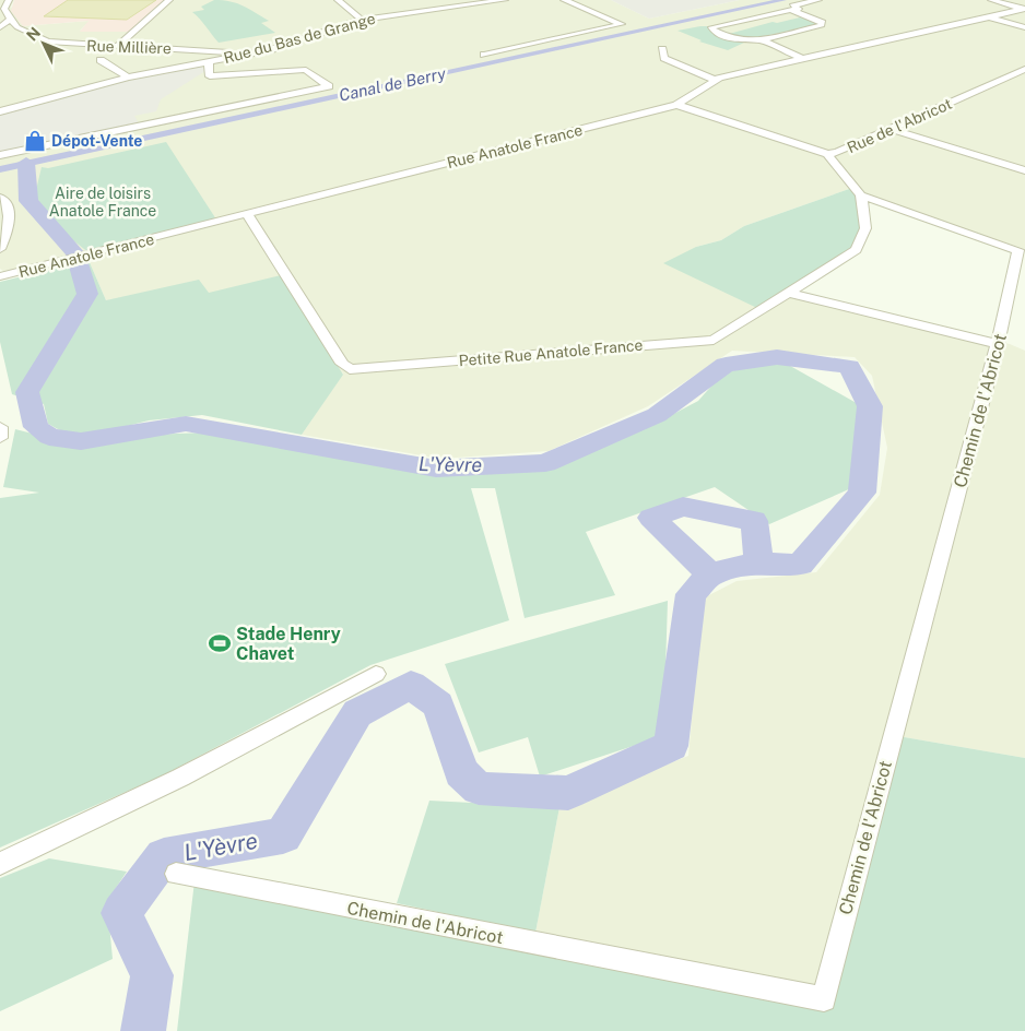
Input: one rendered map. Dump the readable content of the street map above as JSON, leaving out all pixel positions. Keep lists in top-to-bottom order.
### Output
{
  "streets": {
    "street": [
      "Rue du Bas de Grange",
      "Rue Millière",
      "Rue de l'Abricot",
      "Rue Anatole France",
      "Petite Rue Anatole France",
      "Chemin de l'Abricot"
    ]
  },
  "crossings": [
    ["Rue du Bas de Grange", "Rue Millière"],
    ["Rue de l'Abricot", "Rue Anatole France"],
    ["Rue Anatole France", "Petite Rue Anatole France"],
    ["Petite Rue Anatole France", "Chemin de l'Abricot"]
  ],
  "water": ["Canal de Berry", "L'Yèvre"],
  "parks": ["Aire de loisirs Anatole France"],
  "places": {
    "shop": ["Dépot-Vente"],
    "sports": ["Stade Henry Chavet"]
  },
  "north": "top left"
}
